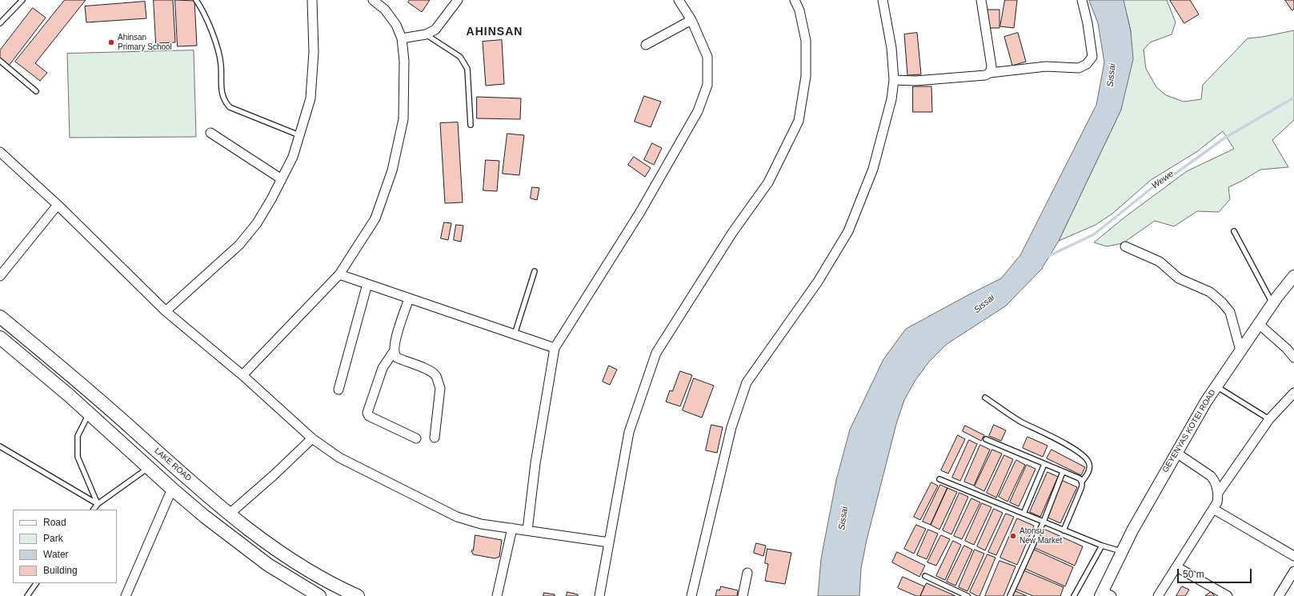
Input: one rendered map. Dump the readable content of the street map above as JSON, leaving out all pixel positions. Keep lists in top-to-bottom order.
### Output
{
  "streets": {
    "main road": ["LAKE ROAD"],
    "street": ["GEYENYAS KOTEI ROAD"]
  },
  "districts": ["AHINSAN"],
  "water": ["Sissai", "Wewe"],
  "places": ["Ahinsan Primary School", "Atonsu New Market"],
  "legend": [
    "Road",
    "Park",
    "Water",
    "Building"
  ],
  "scale_bar": "50 m"
}
